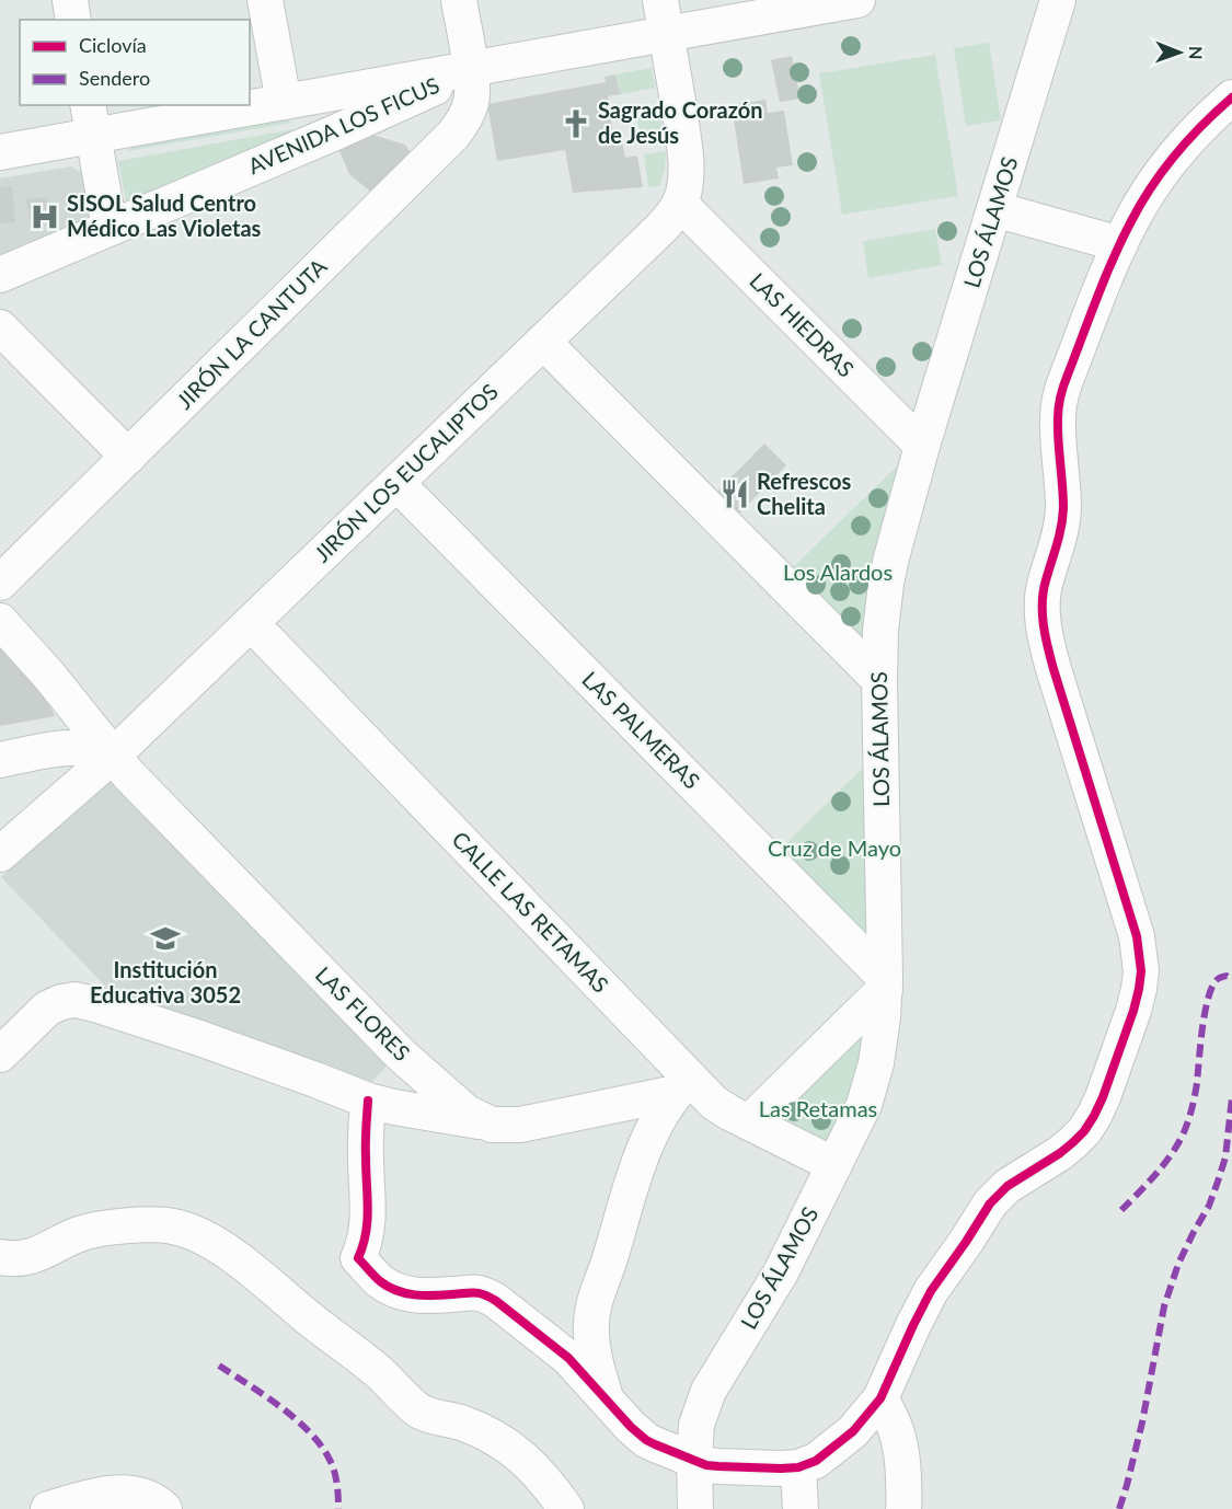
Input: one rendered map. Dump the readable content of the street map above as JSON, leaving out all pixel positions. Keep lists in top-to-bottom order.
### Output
{
  "streets": {
    "street": [
      "AVENIDA LOS FICUS",
      "LOS ÁLAMOS",
      "LAS HIEDRAS",
      "JIRÓN LA CANTUTA",
      "JIRÓN LOS EUCALIPTOS",
      "LAS PALMERAS",
      "CALLE LAS RETAMAS",
      "LAS FLORES"
    ]
  },
  "crossings": [
    ["AVENIDA LOS FICUS", "JIRÓN LA CANTUTA"],
    ["AVENIDA LOS FICUS", "JIRÓN LOS EUCALIPTOS"],
    ["LOS ÁLAMOS", "LAS HIEDRAS"],
    ["LOS ÁLAMOS", "LAS PALMERAS"],
    ["LOS ÁLAMOS", "CALLE LAS RETAMAS"],
    ["LAS HIEDRAS", "JIRÓN LOS EUCALIPTOS"],
    ["JIRÓN LOS EUCALIPTOS", "LAS PALMERAS"],
    ["JIRÓN LOS EUCALIPTOS", "CALLE LAS RETAMAS"],
    ["JIRÓN LOS EUCALIPTOS", "LAS FLORES"],
    ["CALLE LAS RETAMAS", "LAS FLORES"]
  ],
  "parks": ["Los Alardos", "Cruz de Mayo", "Las Retamas"],
  "places": {
    "church": ["Sagrado Corazón de Jesús"],
    "hospital": ["SISOL Salud Centro Médico Las Violetas"],
    "restaurant": ["Refrescos Chelita"],
    "school or university": ["Institución Educativa 3052"]
  },
  "legend": ["Ciclovía", "Sendero"],
  "north": "right"
}
